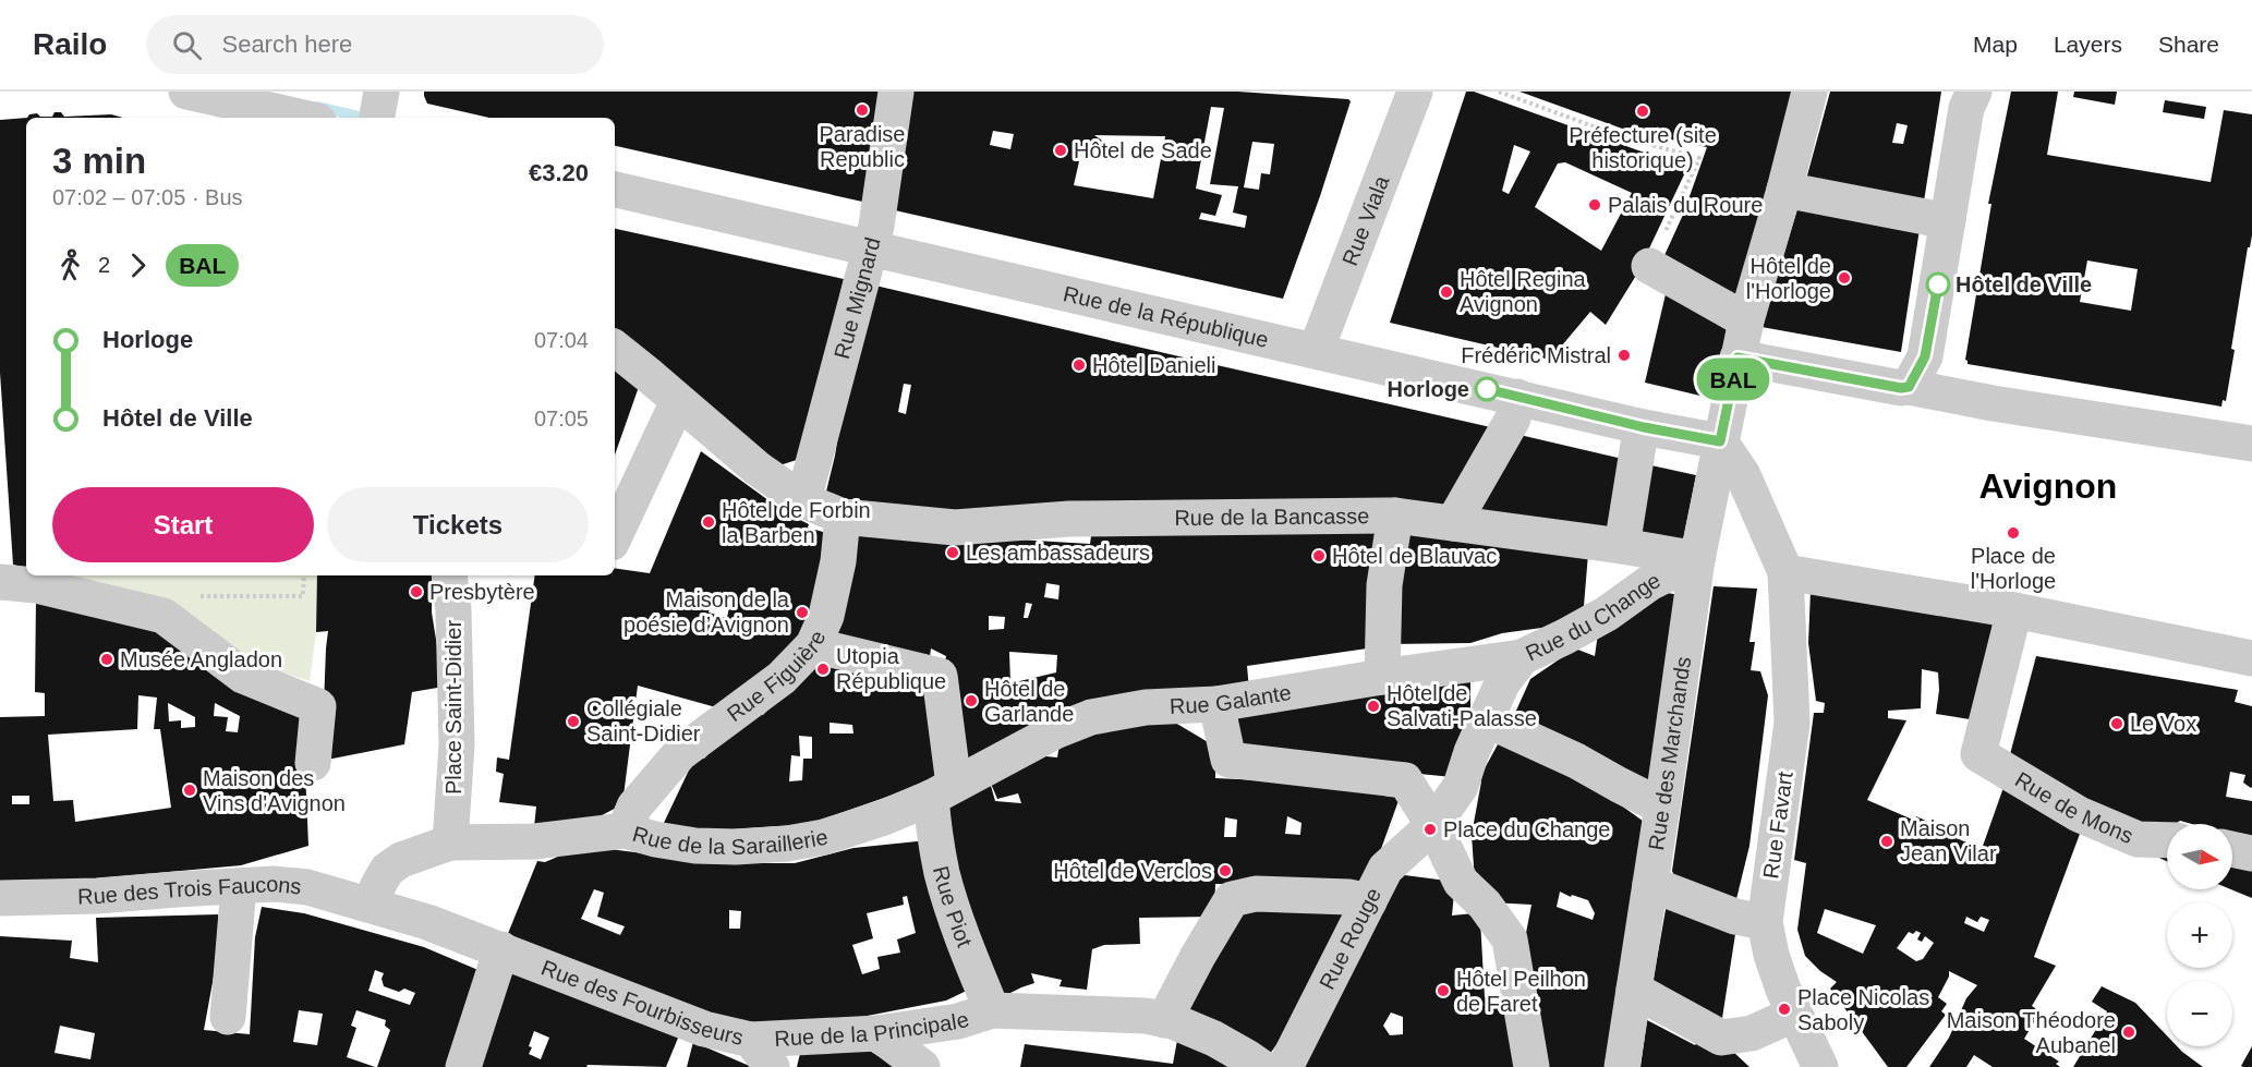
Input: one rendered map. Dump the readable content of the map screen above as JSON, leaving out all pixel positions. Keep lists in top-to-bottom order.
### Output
{
  "streets": {
    "street": [
      "Rue Viala",
      "Rue Mignard",
      "Rue de la République",
      "Rue de la Bancasse",
      "Rue du Change",
      "Rue Figuière",
      "Rue Galante",
      "Place Saint-Didier",
      "Rue des Marchands",
      "Rue de Mons",
      "Rue Favart",
      "Rue de la Saraillerie",
      "Rue des Trois Faucons",
      "Rue Piot",
      "Rue Rouge",
      "Rue des Fourbisseurs",
      "Rue de la Principale"
    ]
  },
  "crossings": [
    ["Rue Viala", "Rue de la République"],
    ["Rue Mignard", "Rue de la République"],
    ["Rue Mignard", "Rue de la Bancasse"],
    ["Rue de la République", "Rue des Marchands"],
    ["Rue de la Bancasse", "Rue du Change"],
    ["Rue de la Bancasse", "Rue Figuière"],
    ["Rue de la Bancasse", "Rue des Marchands"],
    ["Rue du Change", "Rue Galante"],
    ["Rue du Change", "Rue des Marchands"],
    ["Rue du Change", "Rue Rouge"],
    ["Rue Figuière", "Rue de la Saraillerie"],
    ["Rue Figuière", "Rue Piot"],
    ["Rue Galante", "Rue de la Saraillerie"],
    ["Rue Galante", "Rue Piot"],
    ["Place Saint-Didier", "Rue de la Saraillerie"],
    ["Rue de la Saraillerie", "Rue des Trois Faucons"],
    ["Rue de la Saraillerie", "Rue Piot"],
    ["Rue Piot", "Rue de la Principale"],
    ["Rue des Fourbisseurs", "Rue de la Principale"]
  ],
  "districts": ["Avignon"],
  "places": [
    "Paradise Republic",
    "Préfecture (site historique)",
    "Hôtel de Sade",
    "Palais du Roure",
    "Hôtel de l'Horloge",
    "Hôtel de Ville",
    "Hôtel Regina Avignon",
    "Frédéric Mistral",
    "Hôtel Danieli",
    "Horloge",
    "Hôtel de Forbin la Barben",
    "Place de l'Horloge",
    "Les ambassadeurs",
    "Hôtel de Blauvac",
    "Presbytère",
    "Maison de la poésie d’Avignon",
    "Musée Angladon",
    "Utopia République",
    "Hôtel de Garlande",
    "Hôtel de Salvati-Palasse",
    "Collégiale Saint-Didier",
    "Le Vox",
    "Maison des Vins d'Avignon",
    "Place du Change",
    "Maison Jean Vilar",
    "Hôtel de Verclos",
    "Hôtel Peilhon de Faret",
    "Place Nicolas Saboly",
    "Maison Théodore Aubanel"
  ],
  "lines": ["bus line BAL"],
  "north": "right",
  "page": {
    "header": "Railo",
    "search": "Search here",
    "nav": ["Map", "Layers", "Share"],
    "on_map": "BAL",
    "heading": ["3 min", "07:02 – 07:05 · Bus", "€3.20"],
    "legs": ["2", "BAL"],
    "list": [
      {
        "name": "Horloge",
        "value": "07:04"
      },
      {
        "name": "Hôtel de Ville",
        "value": "07:05"
      }
    ],
    "buttons": ["Start", "Tickets"],
    "map_buttons": ["+", "−"]
  }
}
